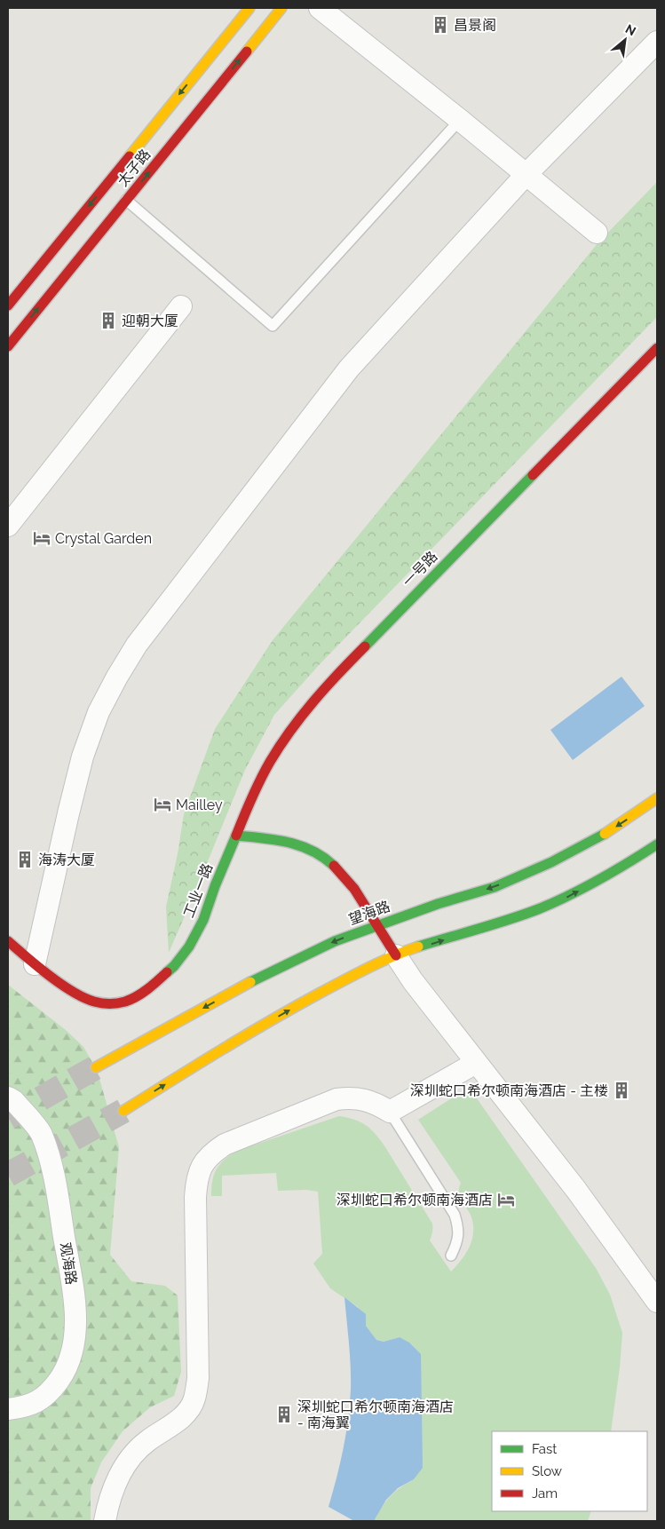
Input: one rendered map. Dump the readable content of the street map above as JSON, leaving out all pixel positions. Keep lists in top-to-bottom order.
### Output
{
  "streets": {
    "main road": [
      "太子路",
      "一号路",
      "工业一路",
      "望海路"
    ],
    "street": ["观海路"]
  },
  "crossings": [
    ["一号路", "工业一路"]
  ],
  "places": {
    "building": [
      "昌景阁",
      "迎朝大厦",
      "海涛大厦",
      "深圳蛇口希尔顿南海酒店 - 主楼",
      "深圳蛇口希尔顿南海酒店 - 南海翼"
    ],
    "hotel": ["Crystal Garden", "Mailley", "深圳蛇口希尔顿南海酒店"]
  },
  "legend": ["Fast", "Slow", "Jam"],
  "north": "top right"
}
